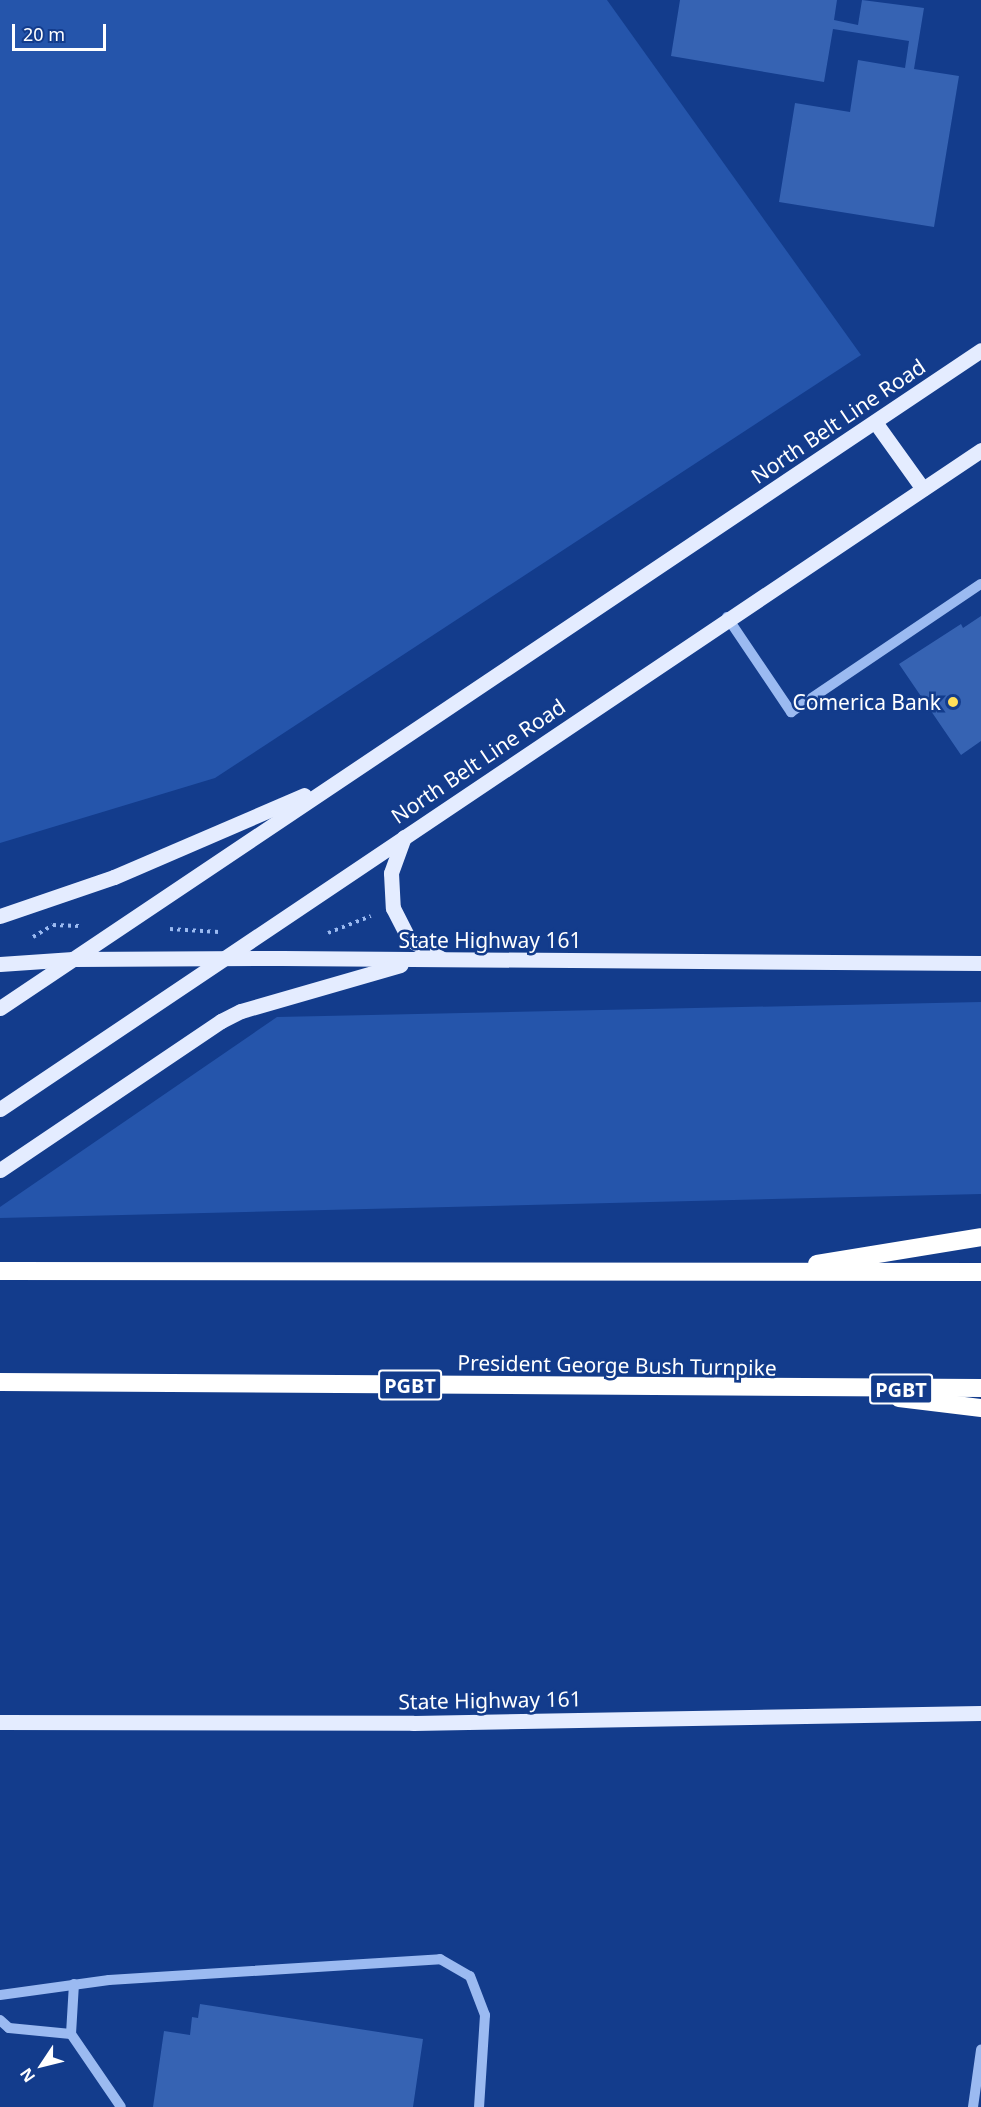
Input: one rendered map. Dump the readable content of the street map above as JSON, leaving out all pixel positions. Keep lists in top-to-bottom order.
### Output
{
  "streets": {
    "highway": ["President George Bush Turnpike", "PGBT"],
    "main road": ["North Belt Line Road", "State Highway 161"]
  },
  "crossings": [
    ["North Belt Line Road", "State Highway 161"]
  ],
  "places": ["Comerica Bank"],
  "scale_bar": "20 m",
  "north": "bottom left"
}
